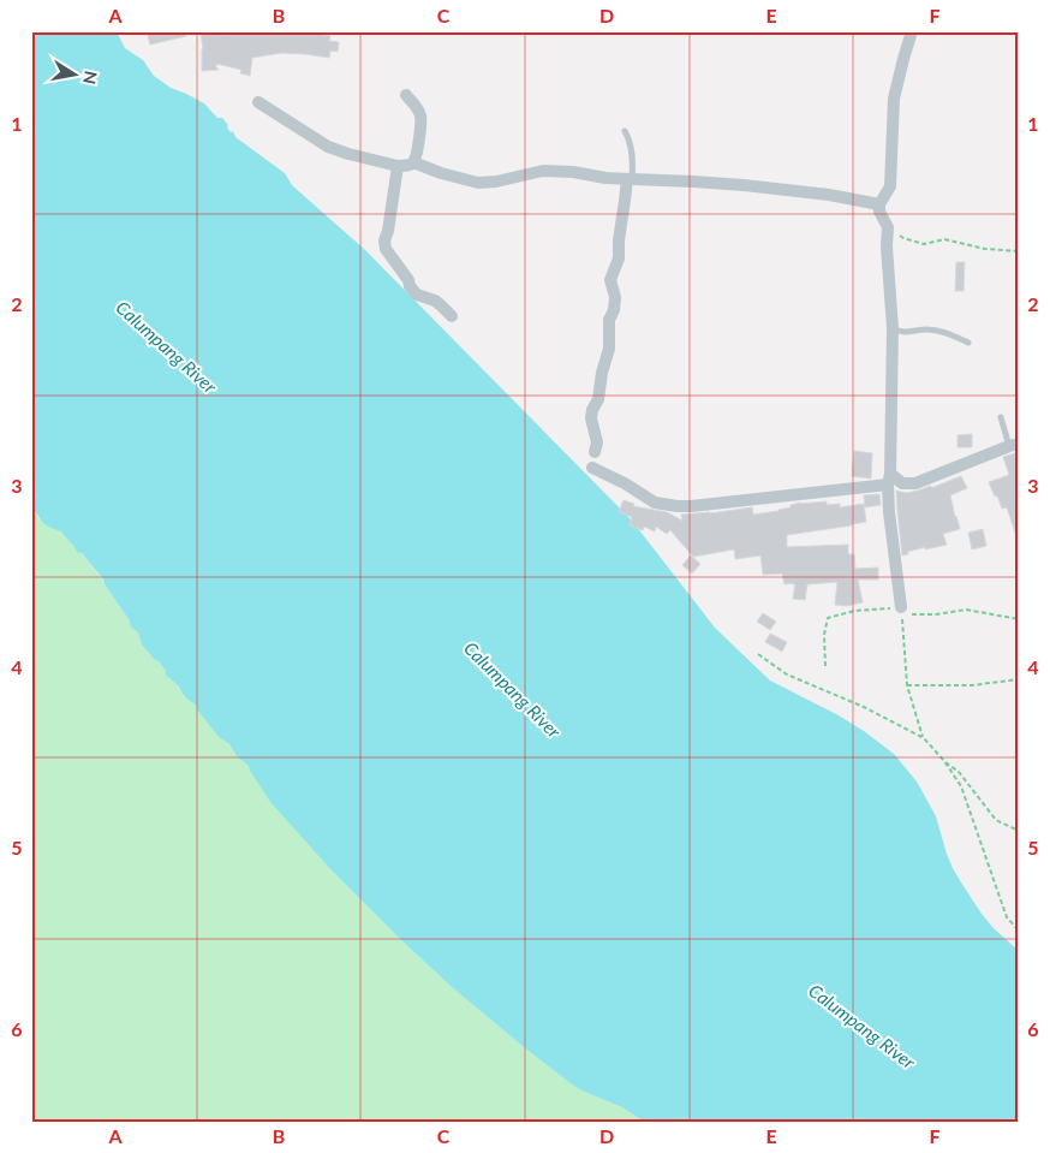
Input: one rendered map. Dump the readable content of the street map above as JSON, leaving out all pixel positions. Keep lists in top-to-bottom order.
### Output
{
  "water": ["Calumpang River"],
  "north": "right",
  "grid": {
    "columns": [
      "A",
      "B",
      "C",
      "D",
      "E",
      "F"
    ],
    "rows": [
      "1",
      "2",
      "3",
      "4",
      "5",
      "6"
    ]
  }
}
